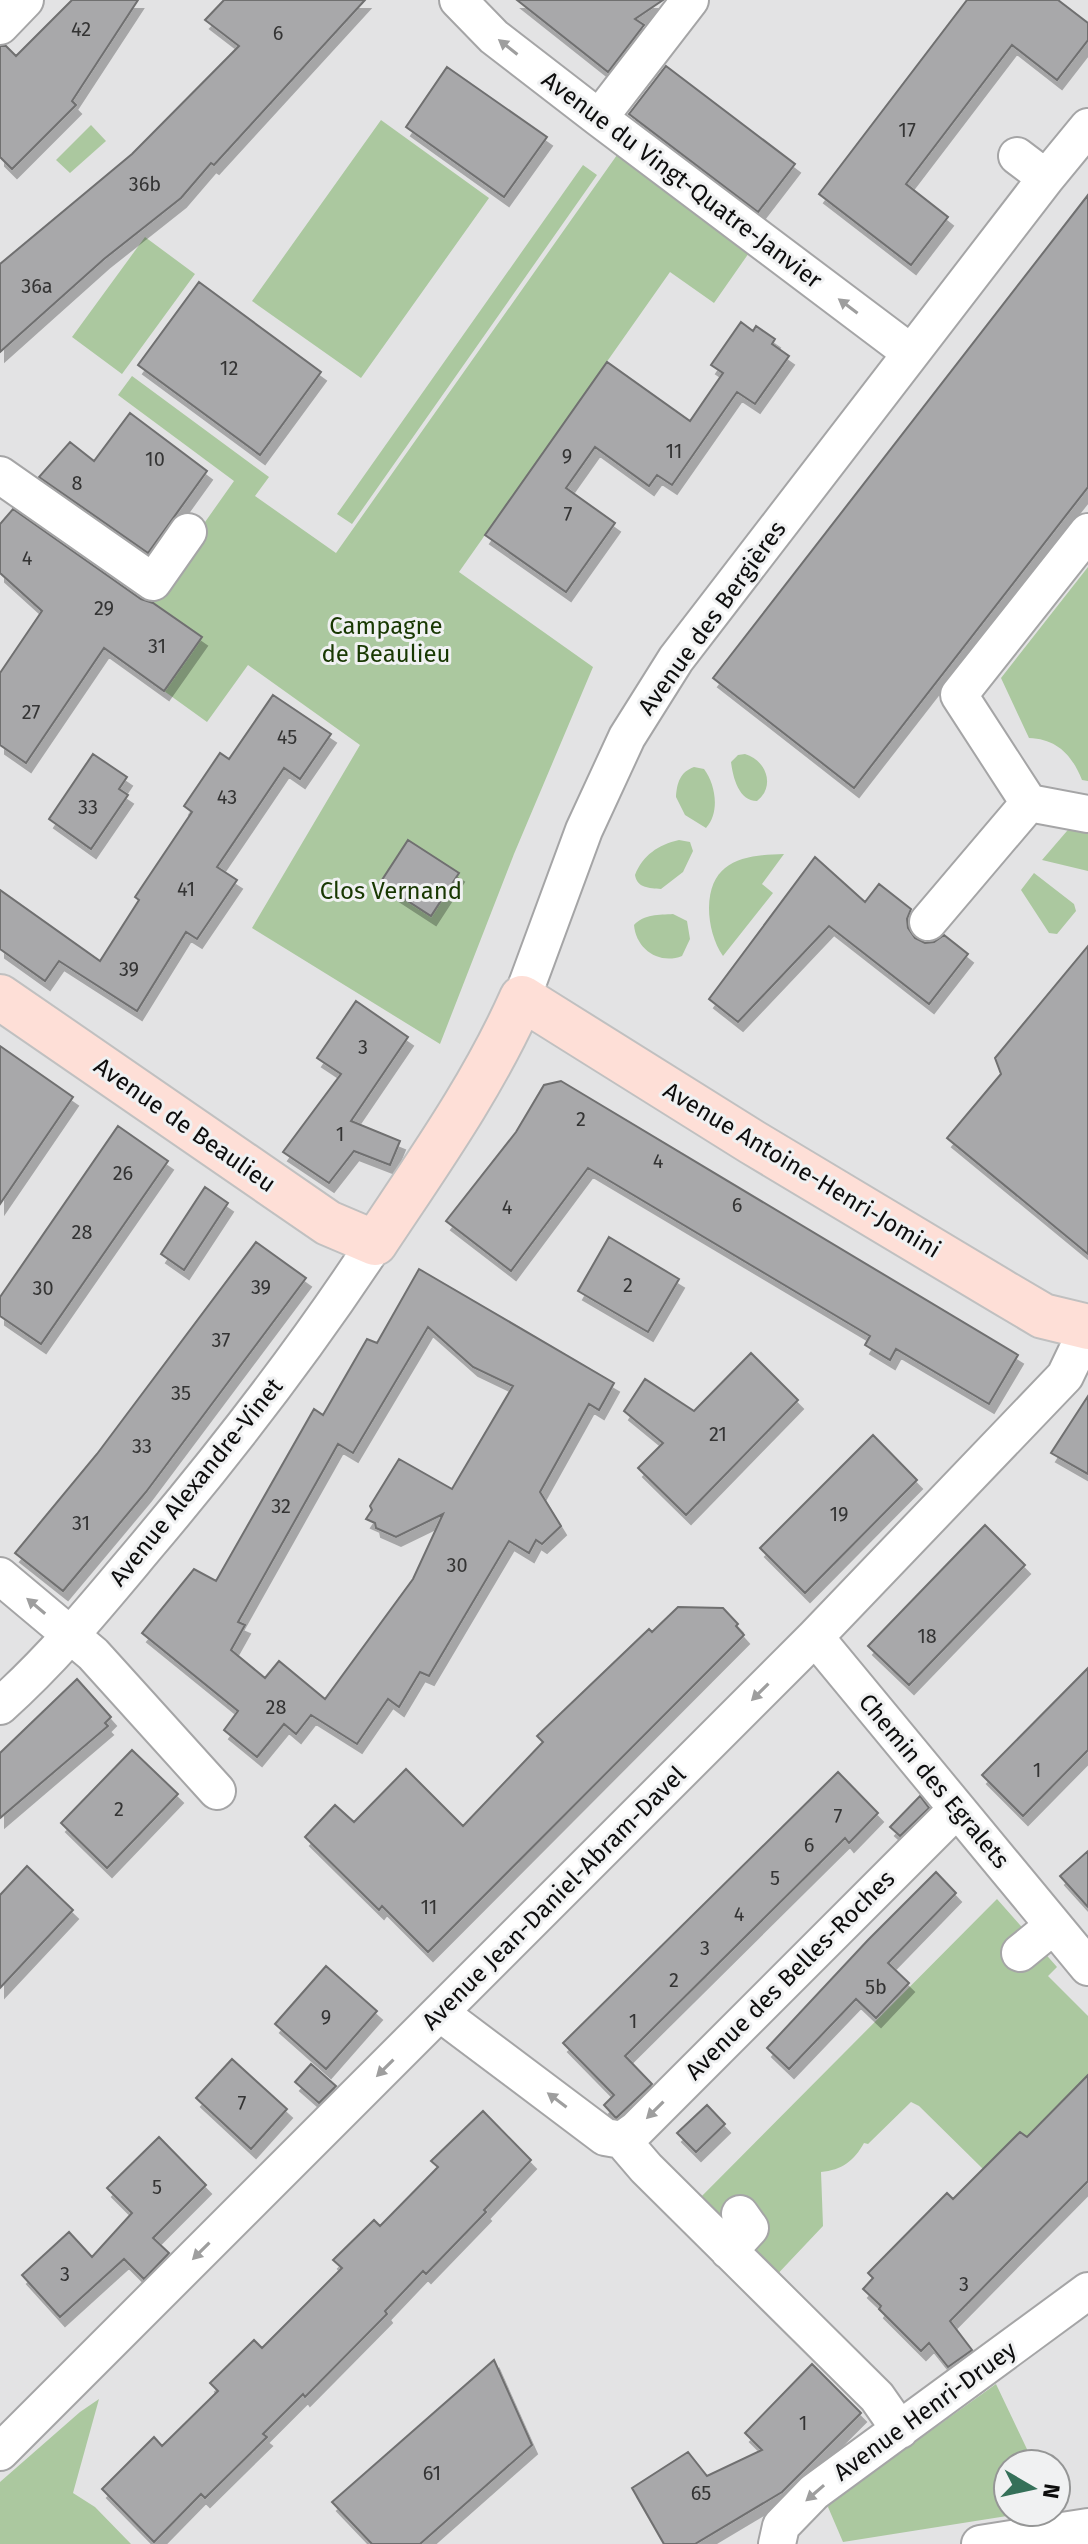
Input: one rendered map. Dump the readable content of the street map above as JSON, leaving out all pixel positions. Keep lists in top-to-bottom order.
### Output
{
  "streets": {
    "main road": ["Avenue des Bergières", "Avenue de Beaulieu", "Avenue Antoine-Henri-Jomini"],
    "street": [
      "Avenue du Vingt-Quatre-Janvier",
      "Avenue Alexandre-Vinet",
      "Chemin des Egralets",
      "Avenue Jean-Daniel-Abram-Davel",
      "Avenue des Belles-Roches",
      "Avenue Henri-Druey"
    ]
  },
  "crossings": [
    ["Avenue du Vingt-Quatre-Janvier", "Avenue des Bergières"],
    ["Avenue des Bergières", "Avenue de Beaulieu"],
    ["Avenue des Bergières", "Avenue Antoine-Henri-Jomini"],
    ["Avenue des Bergières", "Avenue Alexandre-Vinet"],
    ["Avenue de Beaulieu", "Avenue Alexandre-Vinet"],
    ["Avenue Antoine-Henri-Jomini", "Avenue Jean-Daniel-Abram-Davel"],
    ["Chemin des Egralets", "Avenue Jean-Daniel-Abram-Davel"],
    ["Chemin des Egralets", "Avenue des Belles-Roches"]
  ],
  "one_way": [
    "Avenue du Vingt-Quatre-Janvier",
    "Avenue Jean-Daniel-Abram-Davel",
    "Avenue des Belles-Roches",
    "Avenue Henri-Druey"
  ],
  "parks": ["Campagne de Beaulieu", "Clos Vernand"],
  "house_numbers": [
    "42",
    "6",
    "17",
    "36b",
    "36a",
    "12",
    "11",
    "9",
    "10",
    "8",
    "7",
    "4",
    "29",
    "31",
    "27",
    "45",
    "43",
    "33",
    "41",
    "39",
    "3",
    "2",
    "1",
    "4",
    "26",
    "6",
    "4",
    "28",
    "2",
    "39",
    "30",
    "37",
    "35",
    "21",
    "33",
    "32",
    "19",
    "31",
    "30",
    "18",
    "28",
    "1",
    "2",
    "7",
    "6",
    "5",
    "11",
    "4",
    "3",
    "2",
    "5b",
    "9",
    "1",
    "7",
    "5",
    "3",
    "3",
    "1",
    "61",
    "65"
  ],
  "north": "right"
}
